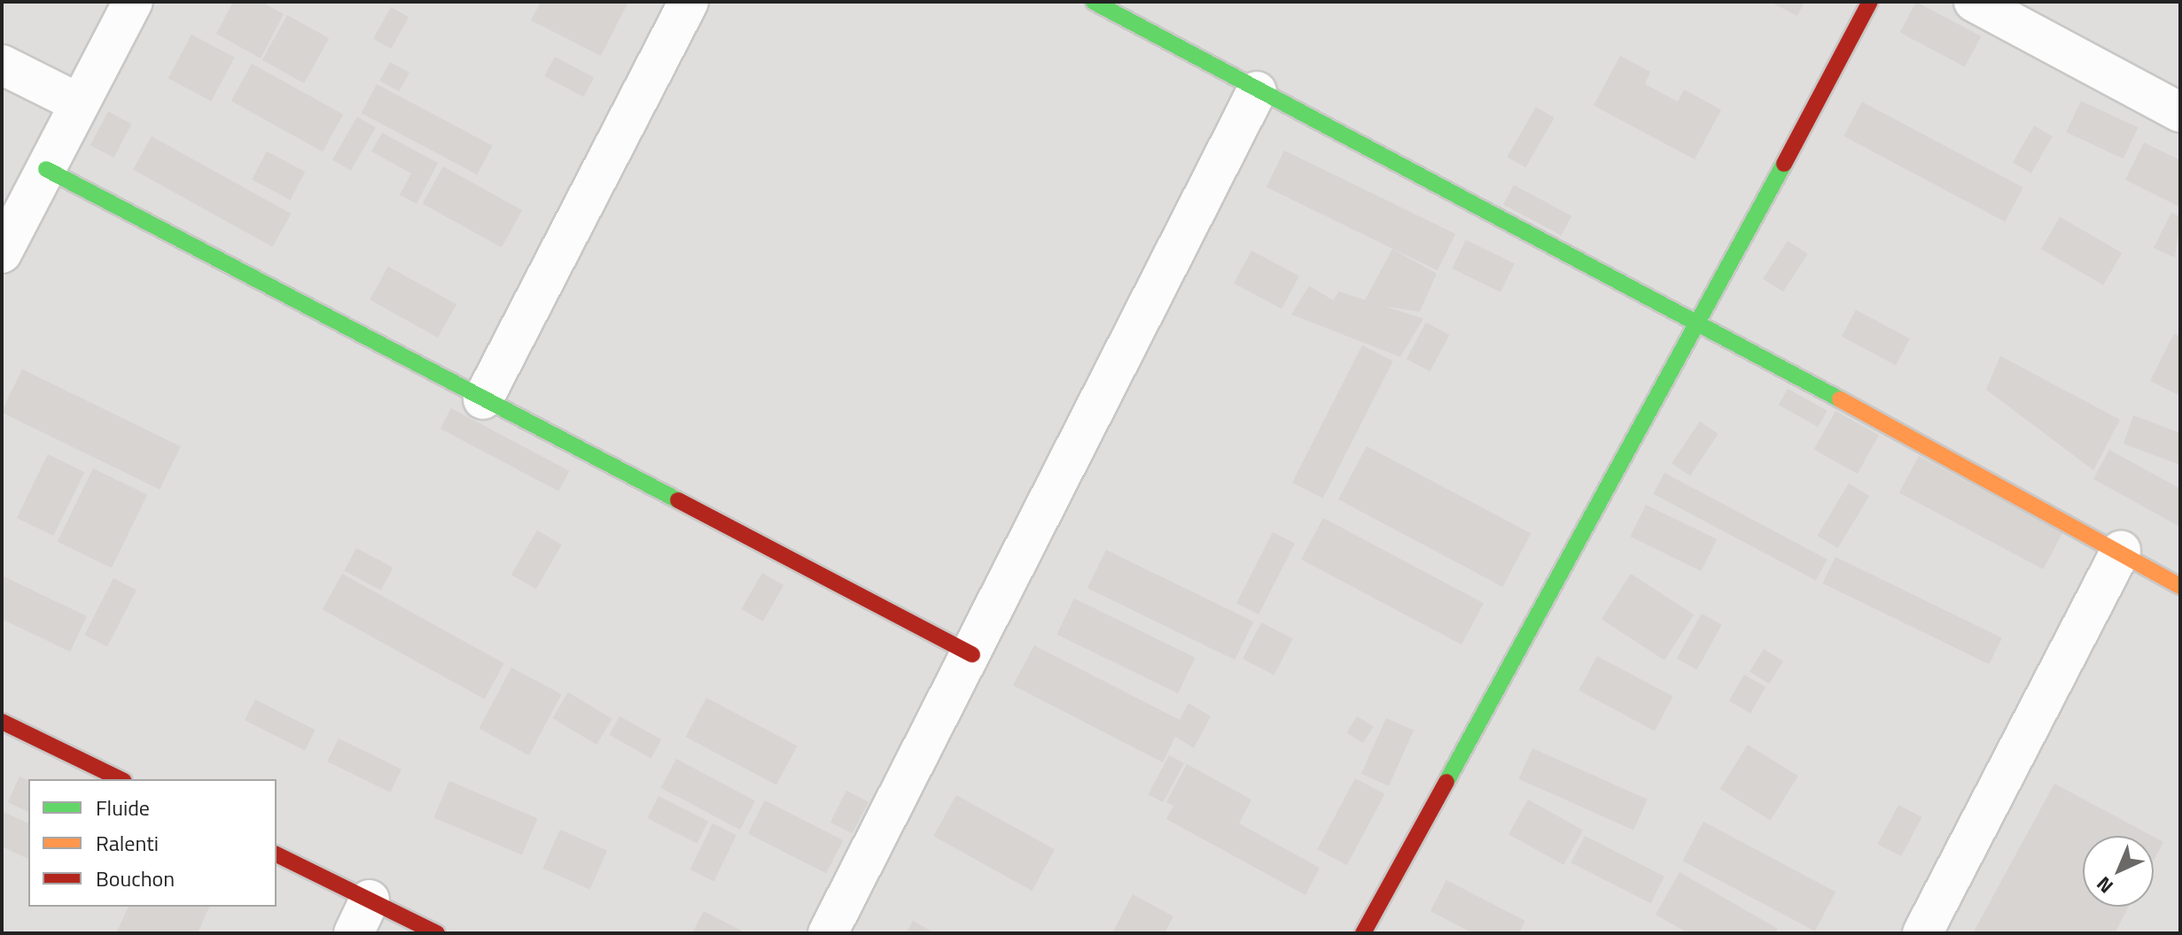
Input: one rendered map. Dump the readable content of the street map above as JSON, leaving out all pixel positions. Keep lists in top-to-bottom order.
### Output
{
  "legend": ["Fluide", "Ralenti", "Bouchon"],
  "north": "bottom left"
}
